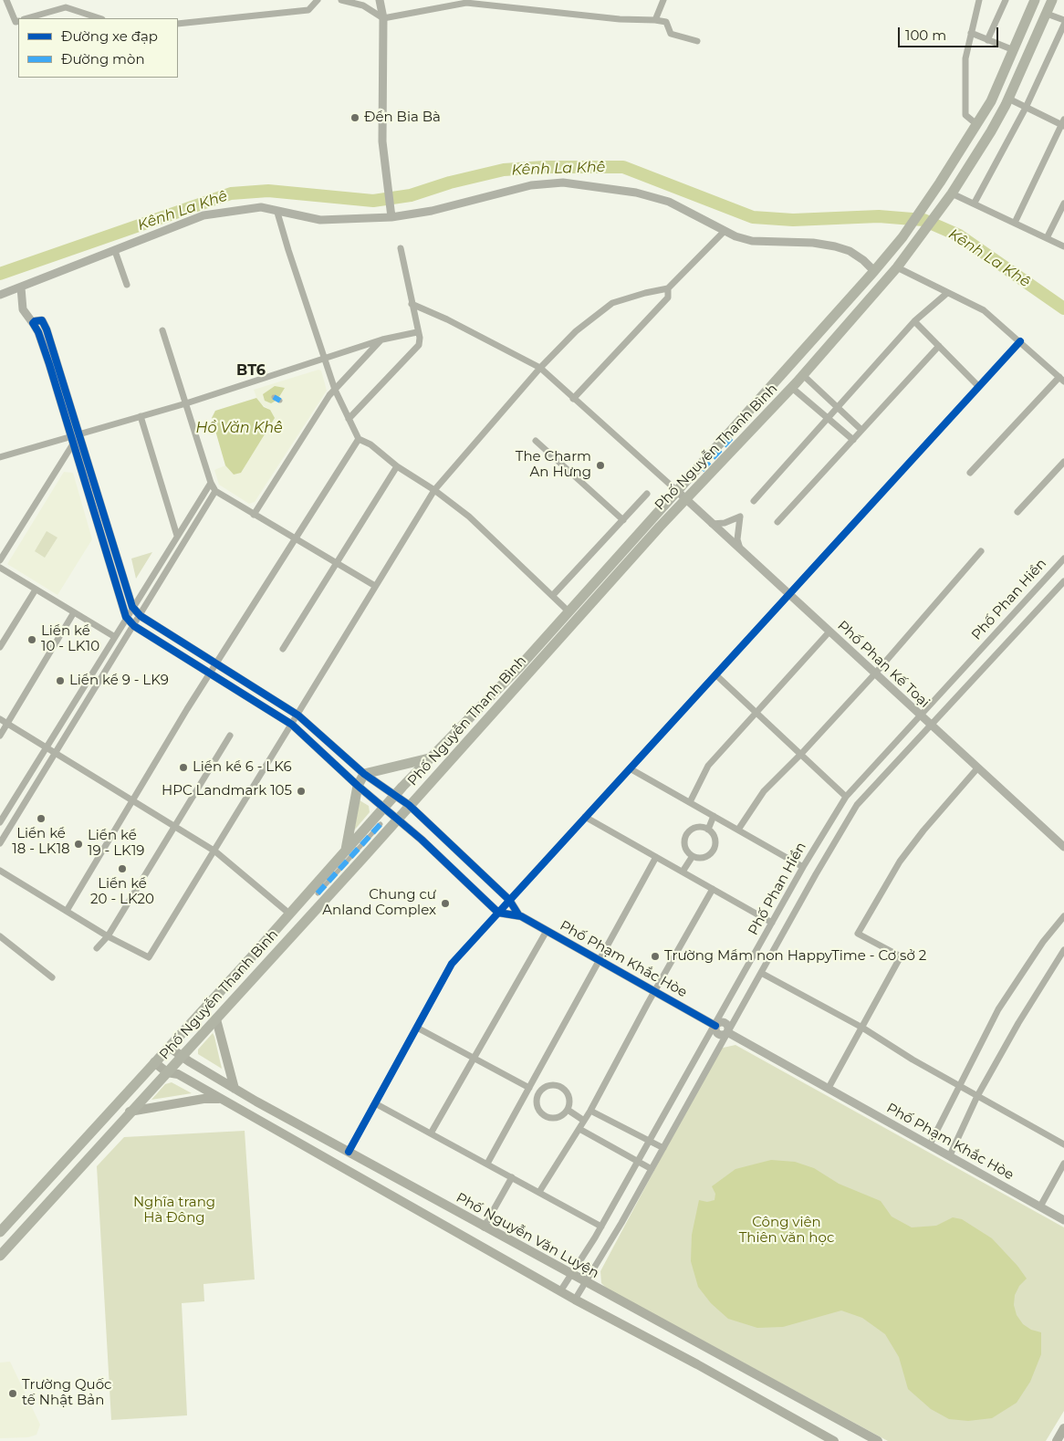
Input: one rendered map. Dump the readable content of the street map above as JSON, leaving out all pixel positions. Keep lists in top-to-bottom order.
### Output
{
  "streets": {
    "main road": ["Phố Nguyễn Thanh Bình", "Phố Nguyễn Văn Luyện"],
    "street": ["Phố Phan Hiền", "Phố Phan Kế Toại", "Phố Phạm Khắc Hòe"]
  },
  "crossings": [
    ["Phố Nguyễn Thanh Bình", "Phố Phan Kế Toại"],
    ["Phố Nguyễn Thanh Bình", "Phố Phạm Khắc Hòe"],
    ["Phố Nguyễn Thanh Bình", "Phố Nguyễn Văn Luyện"],
    ["Phố Phan Hiền", "Phố Phan Kế Toại"],
    ["Phố Phan Hiền", "Phố Phạm Khắc Hòe"],
    ["Phố Phan Hiền", "Phố Nguyễn Văn Luyện"]
  ],
  "districts": ["BT6"],
  "water": ["Kênh La Khê", "Hồ Văn Khê"],
  "parks": ["Nghĩa trang Hà Đông", "Công viên Thiên văn học"],
  "places": [
    "Đền Bia Bà",
    "The Charm An Hưng",
    "Liền kề 10 - LK10",
    "Liền kề 9 - LK9",
    "Liền kề 6 - LK6",
    "HPC Landmark 105",
    "Liền kề 18 - LK18",
    "Liền kề 19 - LK19",
    "Liền kề 20 - LK20",
    "Chung cư Anland Complex",
    "Trường Mầm non HappyTime - Cơ sở 2",
    "Trường Quốc tế Nhật Bản"
  ],
  "legend": ["Đường xe đạp", "Đường mòn"],
  "scale_bar": "100 m"
}
